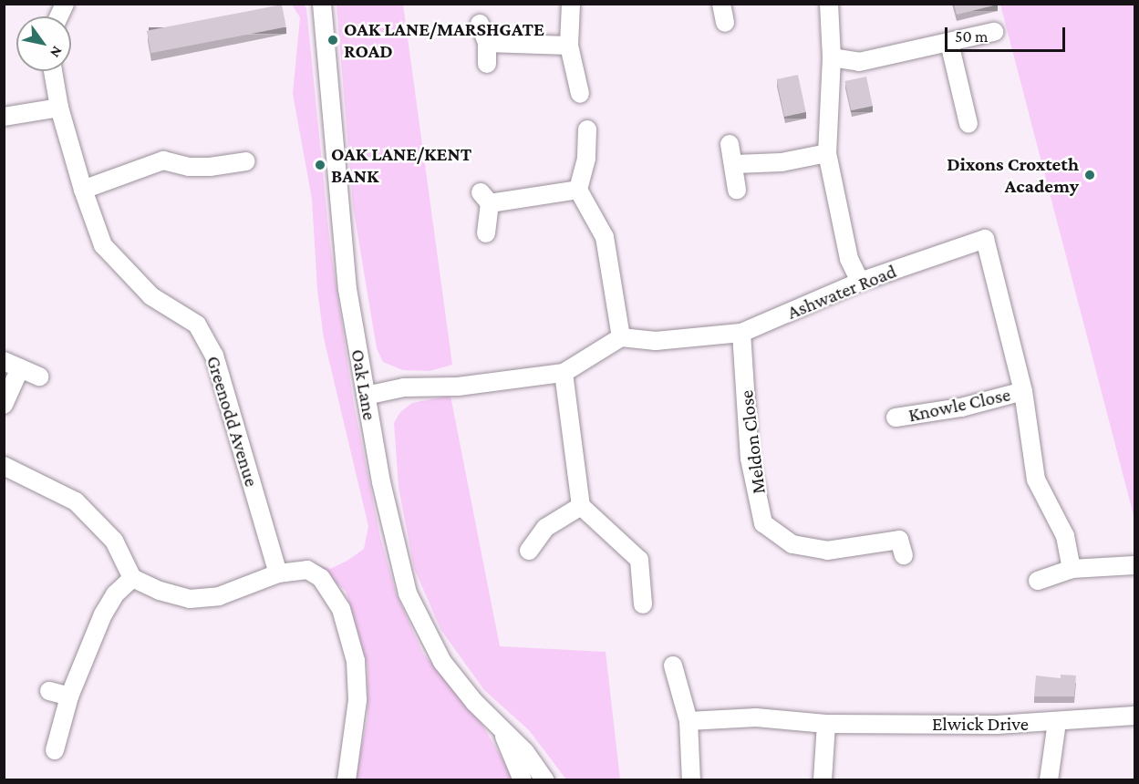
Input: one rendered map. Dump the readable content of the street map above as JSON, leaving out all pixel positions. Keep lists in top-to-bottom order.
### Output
{
  "streets": {
    "street": [
      "Ashwater Road",
      "Oak Lane",
      "Knowle Close",
      "Greenodd Avenue",
      "Meldon Close",
      "Elwick Drive"
    ]
  },
  "crossings": [
    ["Ashwater Road", "Knowle Close"],
    ["Ashwater Road", "Meldon Close"]
  ],
  "places": ["OAK LANE/MARSHGATE ROAD", "OAK LANE/KENT BANK", "Dixons Croxteth Academy"],
  "scale_bar": "50 m",
  "north": "bottom right"
}
